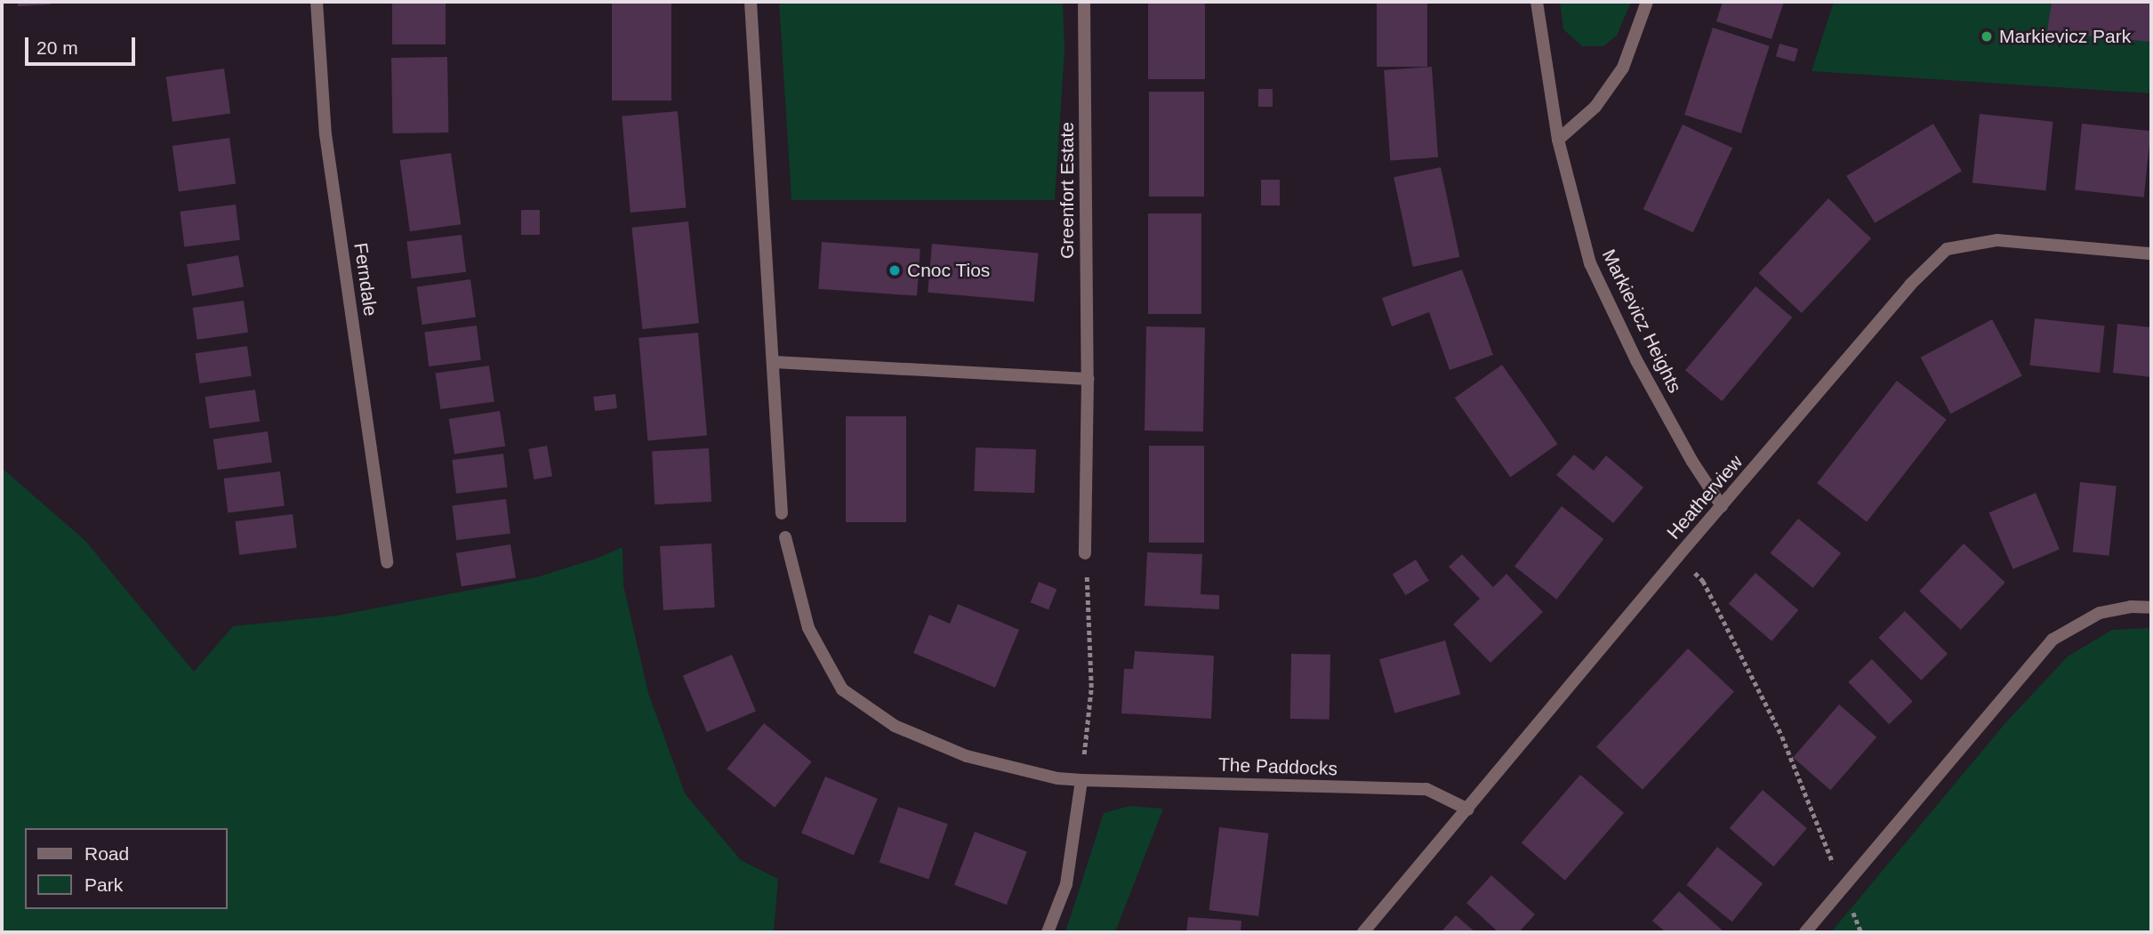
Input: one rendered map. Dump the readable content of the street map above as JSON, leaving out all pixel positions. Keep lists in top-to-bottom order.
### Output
{
  "streets": {
    "street": [
      "Greenfort Estate",
      "Ferndale",
      "Markievicz Heights",
      "Heatherview",
      "The Paddocks"
    ]
  },
  "crossings": [
    ["Markievicz Heights", "Heatherview"],
    ["Heatherview", "The Paddocks"]
  ],
  "places": ["Markievicz Park", "Cnoc Tios"],
  "legend": ["Road", "Park"],
  "scale_bar": "20 m"
}
